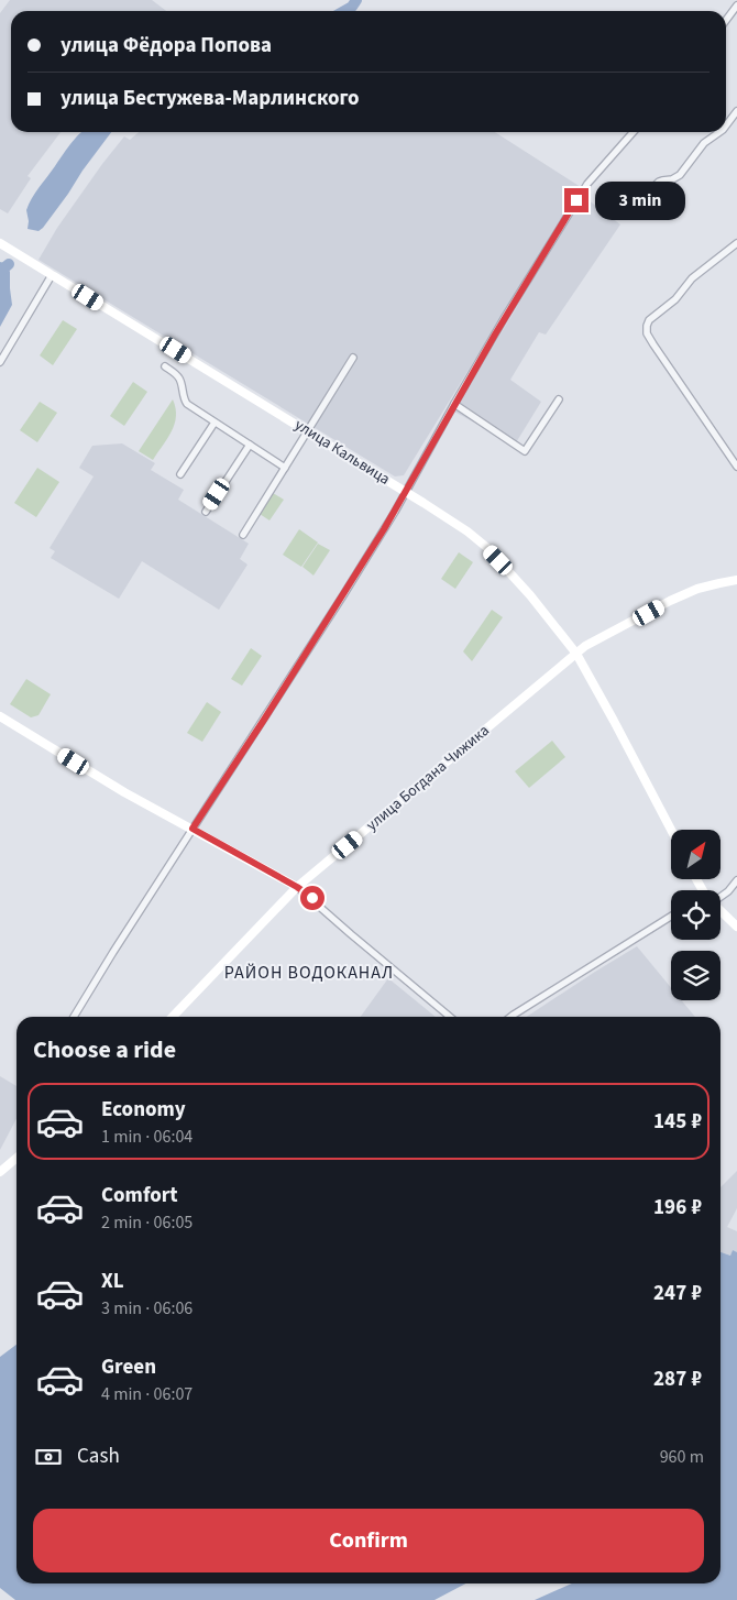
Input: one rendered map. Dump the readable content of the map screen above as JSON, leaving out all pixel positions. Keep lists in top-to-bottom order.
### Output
{
  "streets": {
    "street": ["улица Кальвица", "улица Богдана Чижика"]
  },
  "crossings": [
    ["улица Кальвица", "улица Богдана Чижика"]
  ],
  "districts": ["РАЙОН ВОДОКАНАЛ"],
  "north": "top right",
  "page": {
    "banner": ["улица Фёдора Попова", "улица Бестужева-Марлинского"],
    "bubble": "3 min",
    "heading": "Choose a ride",
    "list": [
      {
        "name": "Economy",
        "note": "1 min · 06:04",
        "value": "145 ₽"
      },
      {
        "name": "Comfort",
        "note": "2 min · 06:05",
        "value": "196 ₽"
      },
      {
        "name": "XL",
        "note": "3 min · 06:06",
        "value": "247 ₽"
      },
      {
        "name": "Green",
        "note": "4 min · 06:07",
        "value": "287 ₽"
      }
    ],
    "pay": ["Cash", "960 m"],
    "buttons": "Confirm"
  }
}
